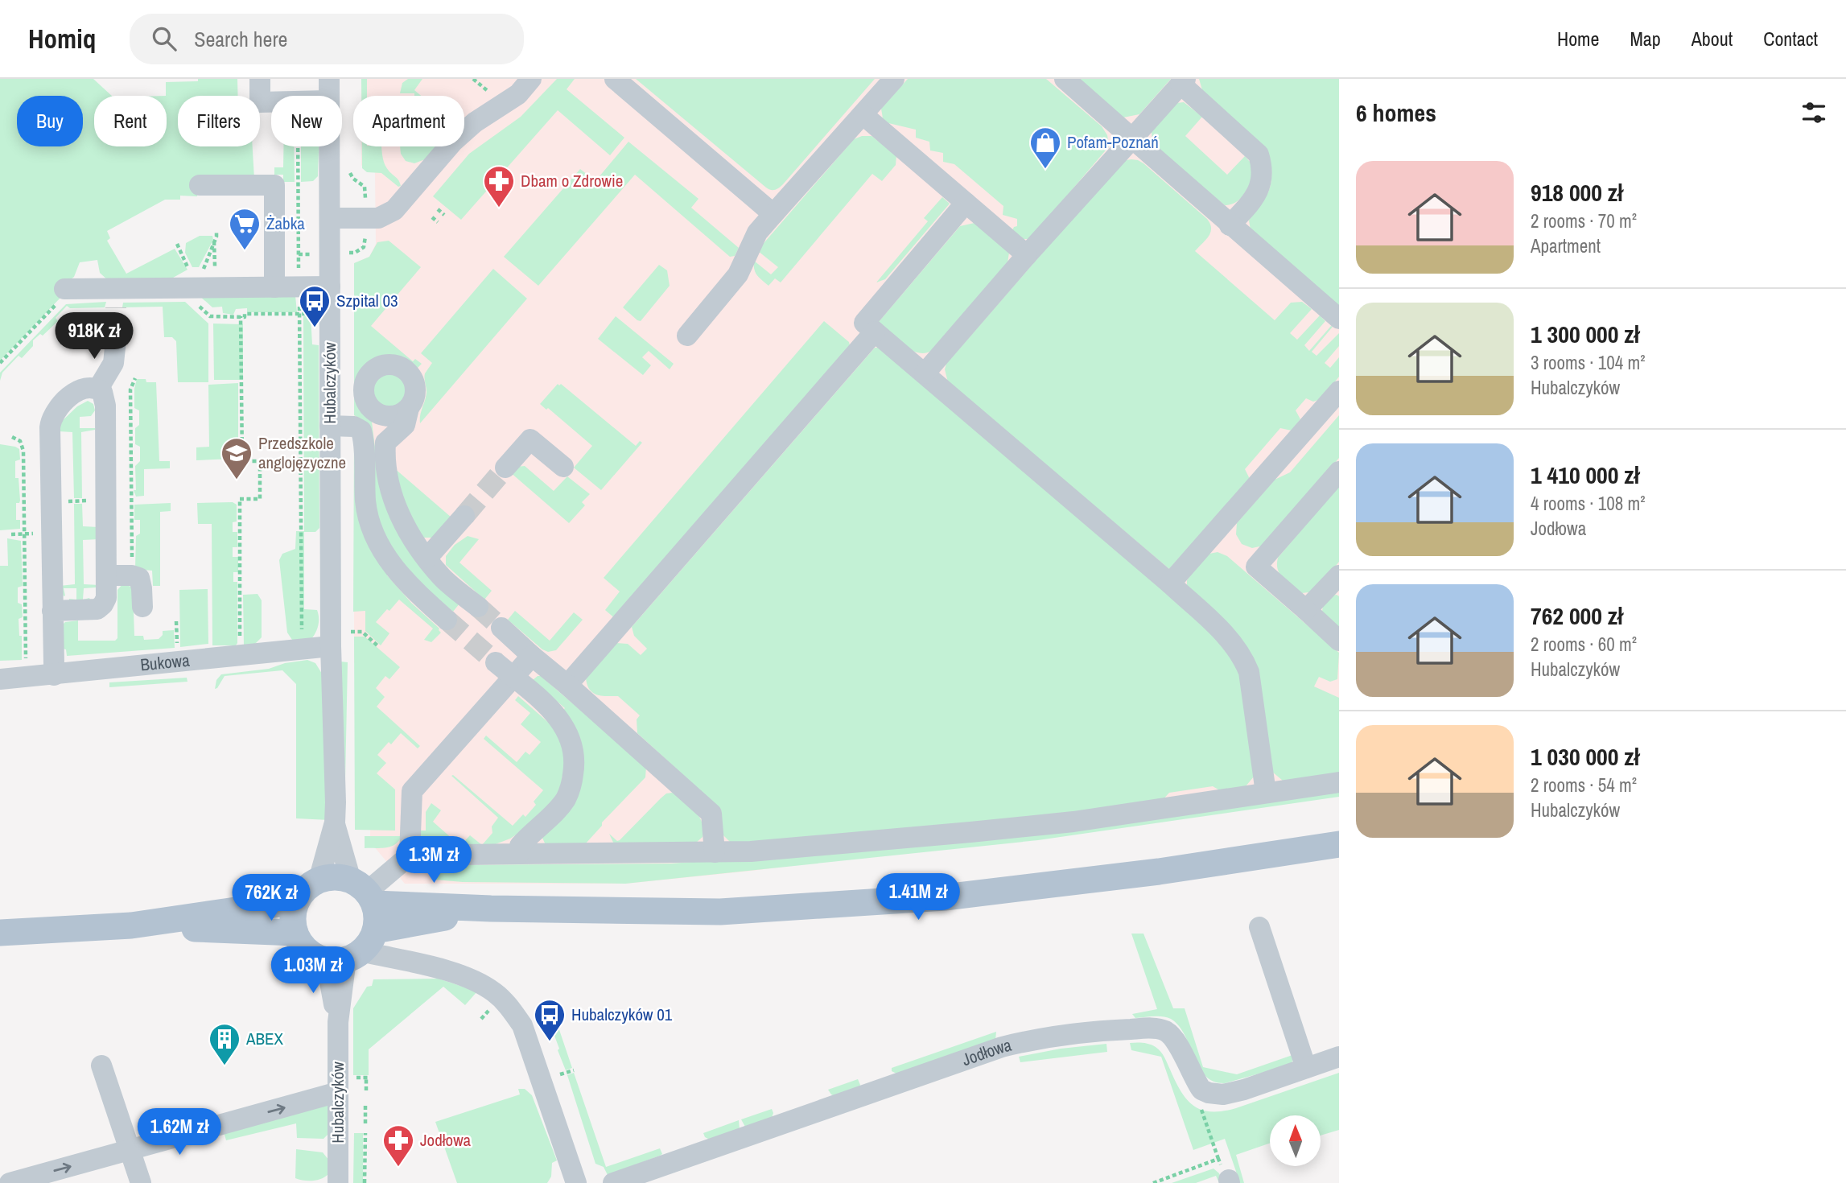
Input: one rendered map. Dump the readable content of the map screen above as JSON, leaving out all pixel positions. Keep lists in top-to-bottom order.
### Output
{
  "streets": {
    "street": ["Hubalczyków", "Bukowa", "Jodłowa"]
  },
  "crossings": [
    ["Hubalczyków", "Bukowa"]
  ],
  "places": {
    "shop": ["Pofam-Poznań"],
    "pharmacy": ["Dbam o Zdrowie", "Jodłowa"],
    "supermarket": ["Żabka"],
    "bus stop": ["Szpital 03", "Hubalczyków 01"],
    "school or university": ["Przedszkole anglojęzyczne"],
    "building": ["ABEX"]
  },
  "north": "top",
  "page": {
    "header": "Homiq",
    "search": "Search here",
    "nav": [
      "Home",
      "Map",
      "About",
      "Contact"
    ],
    "heading": "6 homes",
    "chip": [
      "Buy",
      "Rent",
      "Filters",
      "New",
      "Apartment"
    ],
    "list": [
      {
        "name": "918 000 zł",
        "note": "2 rooms · 70 m² · Apartment"
      },
      {
        "name": "1 300 000 zł",
        "note": "3 rooms · 104 m² · Hubalczyków"
      },
      {
        "name": "1 410 000 zł",
        "note": "4 rooms · 108 m² · Jodłowa"
      },
      {
        "name": "762 000 zł",
        "note": "2 rooms · 60 m² · Hubalczyków"
      },
      {
        "name": "1 030 000 zł",
        "note": "2 rooms · 54 m² · Hubalczyków"
      }
    ],
    "price": [
      "918K zł",
      "1.3M zł",
      "1.41M zł",
      "762K zł",
      "1.03M zł",
      "1.62M zł"
    ]
  }
}
